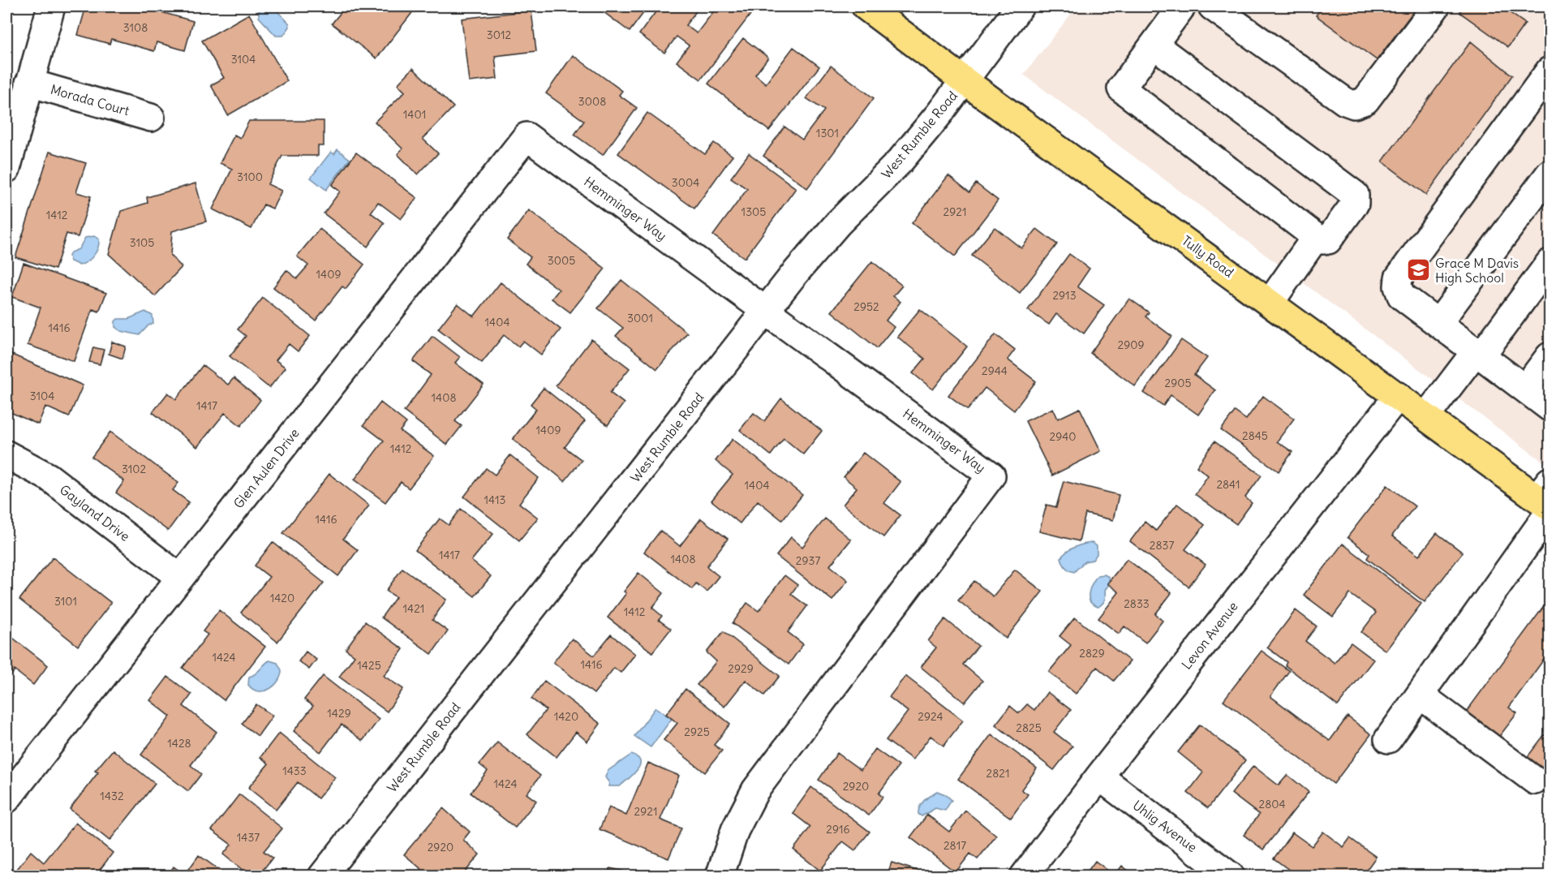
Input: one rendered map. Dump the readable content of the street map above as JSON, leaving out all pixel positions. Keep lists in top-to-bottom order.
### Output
{
  "streets": {
    "main road": ["Tully Road"],
    "street": [
      "Morada Court",
      "West Rumble Road",
      "Hemminger Way",
      "Glen Aulen Drive",
      "Gayland Drive",
      "Levon Avenue",
      "Uhlig Avenue"
    ]
  },
  "crossings": [
    ["West Rumble Road", "Hemminger Way"],
    ["West Rumble Road", "Tully Road"],
    ["Hemminger Way", "Glen Aulen Drive"],
    ["Tully Road", "Levon Avenue"],
    ["Glen Aulen Drive", "Gayland Drive"],
    ["Levon Avenue", "Uhlig Avenue"]
  ],
  "places": {
    "school or university": ["Grace M Davis High School"]
  },
  "house_numbers": [
    "3108",
    "3012",
    "3104",
    "3008",
    "1401",
    "1301",
    "3100",
    "3004",
    "1305",
    "2921",
    "1412",
    "3105",
    "3005",
    "1409",
    "2913",
    "2952",
    "3001",
    "1404",
    "1416",
    "2909",
    "2944",
    "2905",
    "3104",
    "1408",
    "1417",
    "1409",
    "2845",
    "2940",
    "1412",
    "3102",
    "2841",
    "1404",
    "1413",
    "1416",
    "2837",
    "1417",
    "1408",
    "2937",
    "1420",
    "3101",
    "2833",
    "1421",
    "1412",
    "2829",
    "1424",
    "1416",
    "1425",
    "2929",
    "1429",
    "1420",
    "2924",
    "2825",
    "2925",
    "1428",
    "1433",
    "2821",
    "1424",
    "2920",
    "1432",
    "2804",
    "2921",
    "2916",
    "1437",
    "2817",
    "2920"
  ]
}
